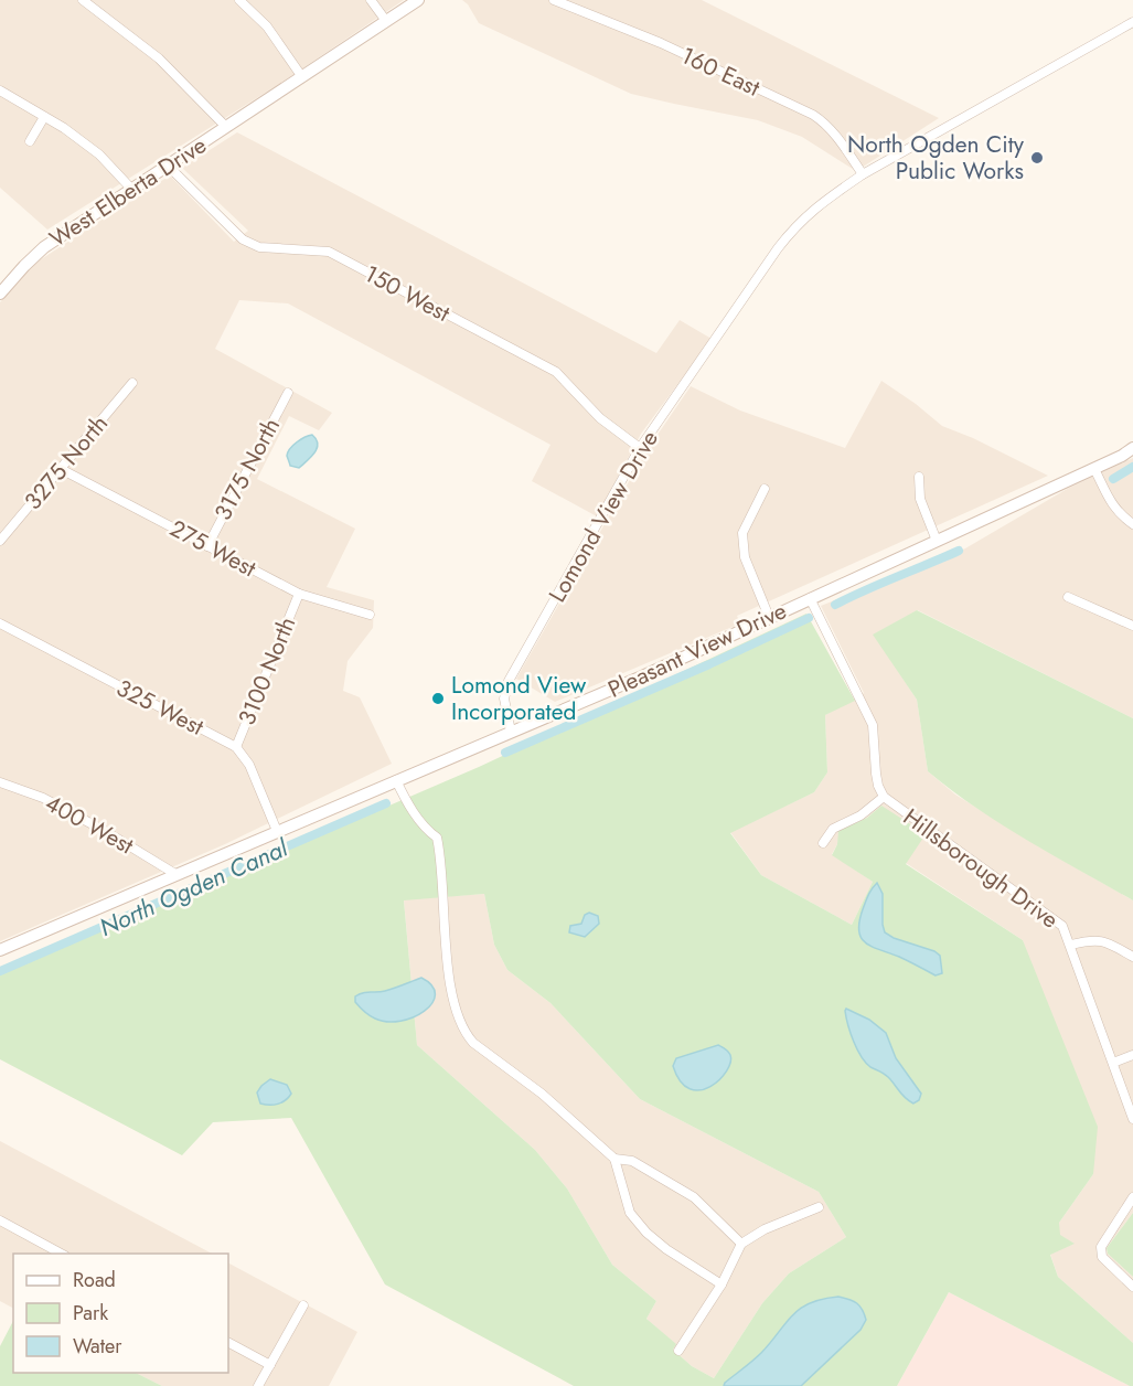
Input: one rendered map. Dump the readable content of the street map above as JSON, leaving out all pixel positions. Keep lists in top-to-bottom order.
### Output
{
  "streets": {
    "street": [
      "160 East",
      "West Elberta Drive",
      "150 West",
      "3275 North",
      "3175 North",
      "Lomond View Drive",
      "275 West",
      "Pleasant View Drive",
      "3100 North",
      "325 West",
      "400 West",
      "Hillsborough Drive"
    ]
  },
  "crossings": [
    ["160 East", "Lomond View Drive"],
    ["West Elberta Drive", "150 West"],
    ["150 West", "Lomond View Drive"],
    ["3275 North", "275 West"],
    ["3175 North", "275 West"],
    ["Lomond View Drive", "Pleasant View Drive"],
    ["275 West", "3100 North"],
    ["Pleasant View Drive", "400 West"],
    ["Pleasant View Drive", "Hillsborough Drive"],
    ["3100 North", "325 West"]
  ],
  "water": ["North Ogden Canal"],
  "places": ["North Ogden City Public Works", "Lomond View Incorporated"],
  "legend": ["Road", "Park", "Water"]
}
